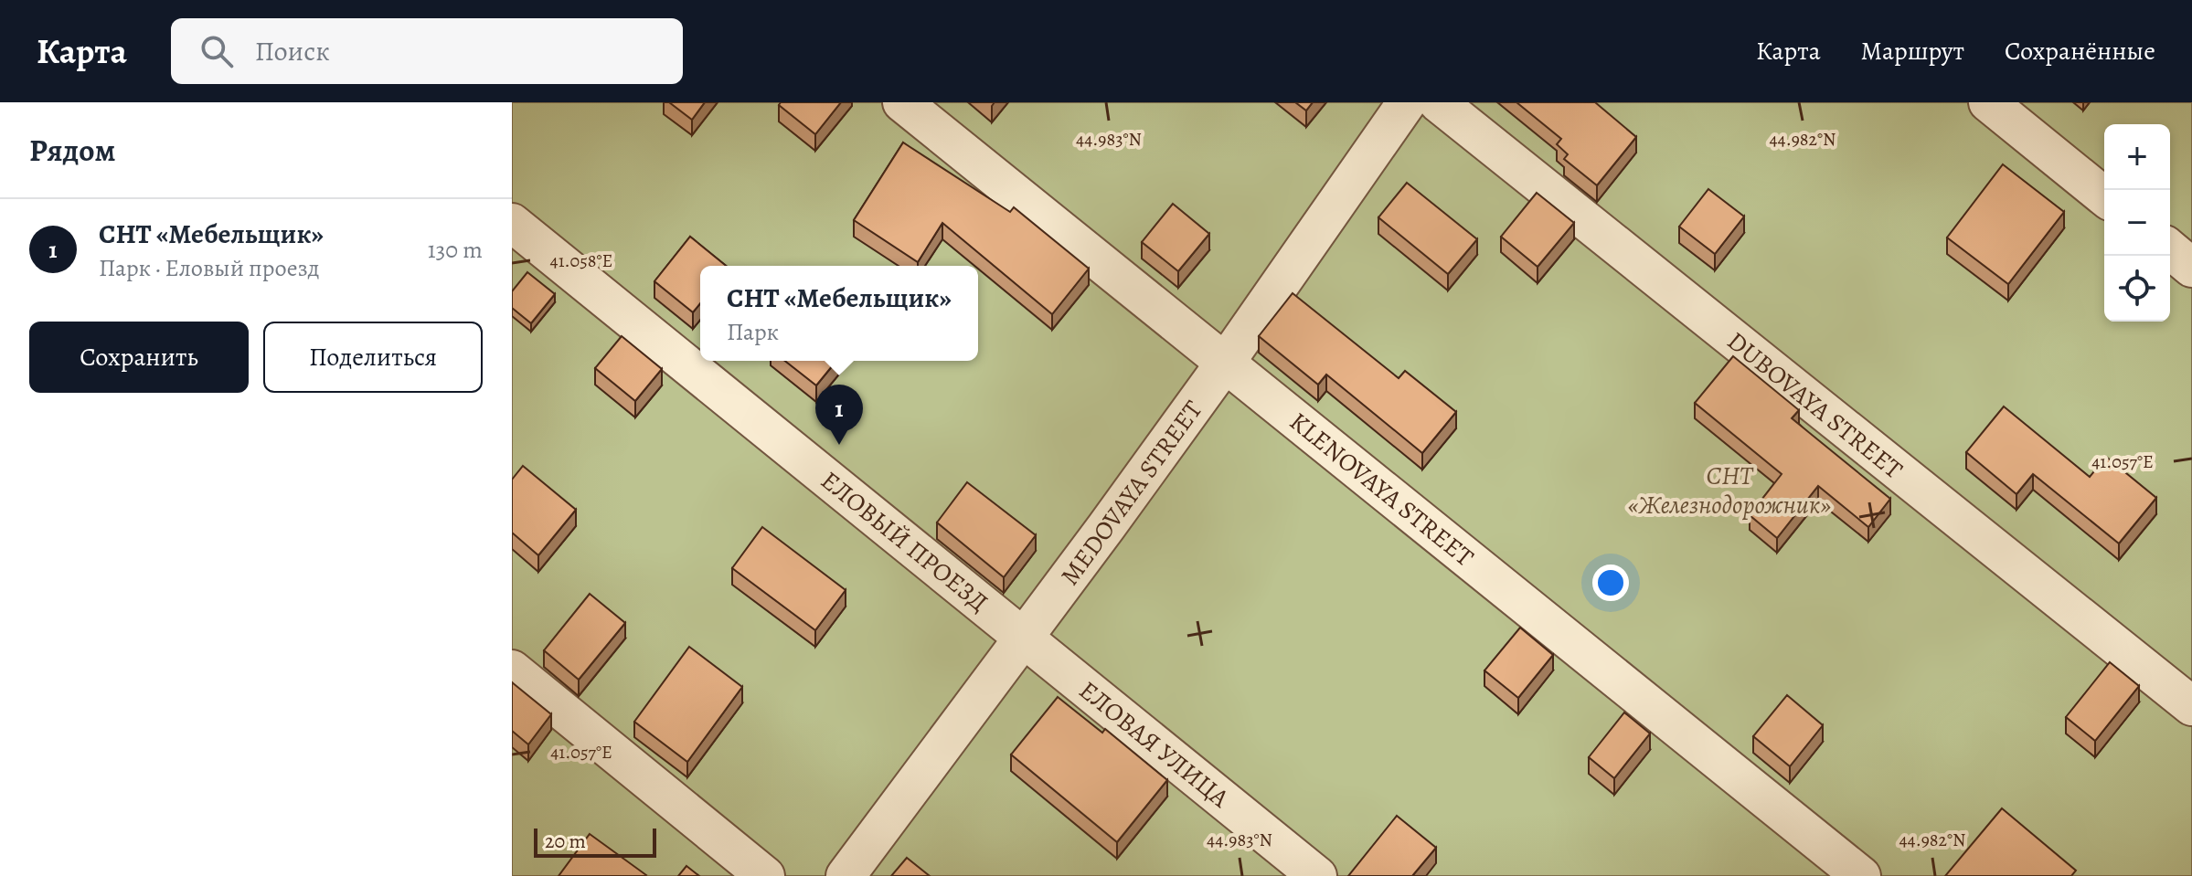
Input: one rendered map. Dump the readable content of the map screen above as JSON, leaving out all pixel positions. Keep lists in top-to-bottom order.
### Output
{
  "streets": {
    "street": [
      "DUBOVAYA STREET",
      "KLENOVAYA STREET",
      "MEDOVAYA STREET",
      "ЕЛОВЫЙ ПРОЕЗД",
      "ЕЛОВАЯ УЛИЦА"
    ]
  },
  "crossings": [
    ["KLENOVAYA STREET", "MEDOVAYA STREET"],
    ["MEDOVAYA STREET", "ЕЛОВЫЙ ПРОЕЗД"],
    ["MEDOVAYA STREET", "ЕЛОВАЯ УЛИЦА"],
    ["ЕЛОВЫЙ ПРОЕЗД", "ЕЛОВАЯ УЛИЦА"]
  ],
  "parks": ["СНТ «Железнодорожник»"],
  "scale_bar": "20 m",
  "page": {
    "header": "Карта",
    "search": "Поиск",
    "nav": ["Карта", "Маршрут", "Сохранённые"],
    "heading": "Рядом",
    "map_buttons": ["+", "−"],
    "list": [
      {
        "mark": "1",
        "name": "СНТ «Мебельщик»",
        "note": "Парк · Еловый проезд",
        "value": "130 m"
      }
    ],
    "popup": ["СНТ «Мебельщик»", "Парк"],
    "buttons": ["Сохранить", "Поделиться"],
    "pins": "1",
    "scale": "20 m"
  },
  "coordinates": [
    "44.983°N",
    "44.982°N",
    "41.058°E",
    "41.057°E"
  ]
}
